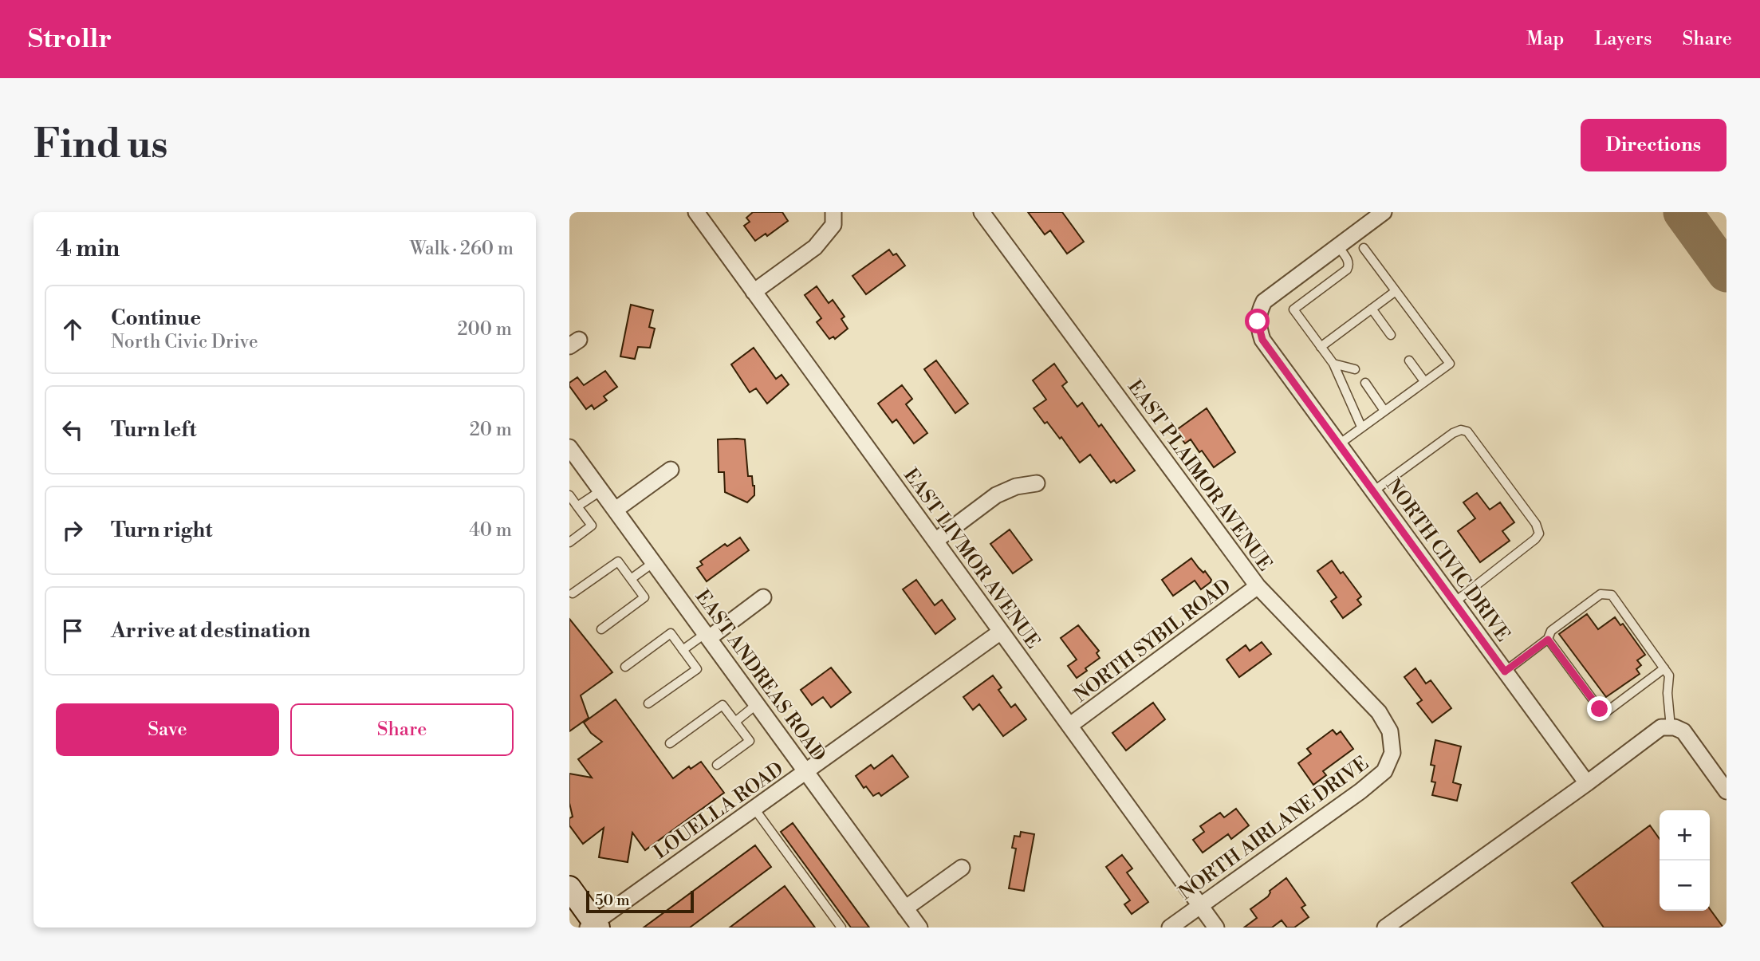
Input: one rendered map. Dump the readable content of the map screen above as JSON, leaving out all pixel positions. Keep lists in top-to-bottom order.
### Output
{
  "streets": {
    "street": [
      "EAST PLAIMOR AVENUE",
      "EAST LIVMOR AVENUE",
      "NORTH CIVIC DRIVE",
      "NORTH SYBIL ROAD",
      "EAST ANDREAS ROAD",
      "LOUELLA ROAD",
      "NORTH AIRLANE DRIVE"
    ]
  },
  "crossings": [
    ["EAST PLAIMOR AVENUE", "NORTH SYBIL ROAD"],
    ["EAST PLAIMOR AVENUE", "NORTH AIRLANE DRIVE"],
    ["EAST LIVMOR AVENUE", "NORTH SYBIL ROAD"],
    ["EAST LIVMOR AVENUE", "LOUELLA ROAD"],
    ["EAST LIVMOR AVENUE", "NORTH AIRLANE DRIVE"],
    ["EAST ANDREAS ROAD", "LOUELLA ROAD"]
  ],
  "scale_bar": "50 m",
  "page": {
    "header": "Strollr",
    "nav": ["Map", "Layers", "Share"],
    "buttons": [
      "Directions",
      ["Save", "Share"]
    ],
    "title": "Find us",
    "heading": ["4 min", "Walk · 260 m"],
    "list": [
      ["Continue", "North Civic Drive", "200 m"],
      ["Turn left", "20 m"],
      ["Turn right", "40 m"],
      "Arrive at destination"
    ],
    "map_buttons": ["+", "−"],
    "scale": "50 m"
  }
}
